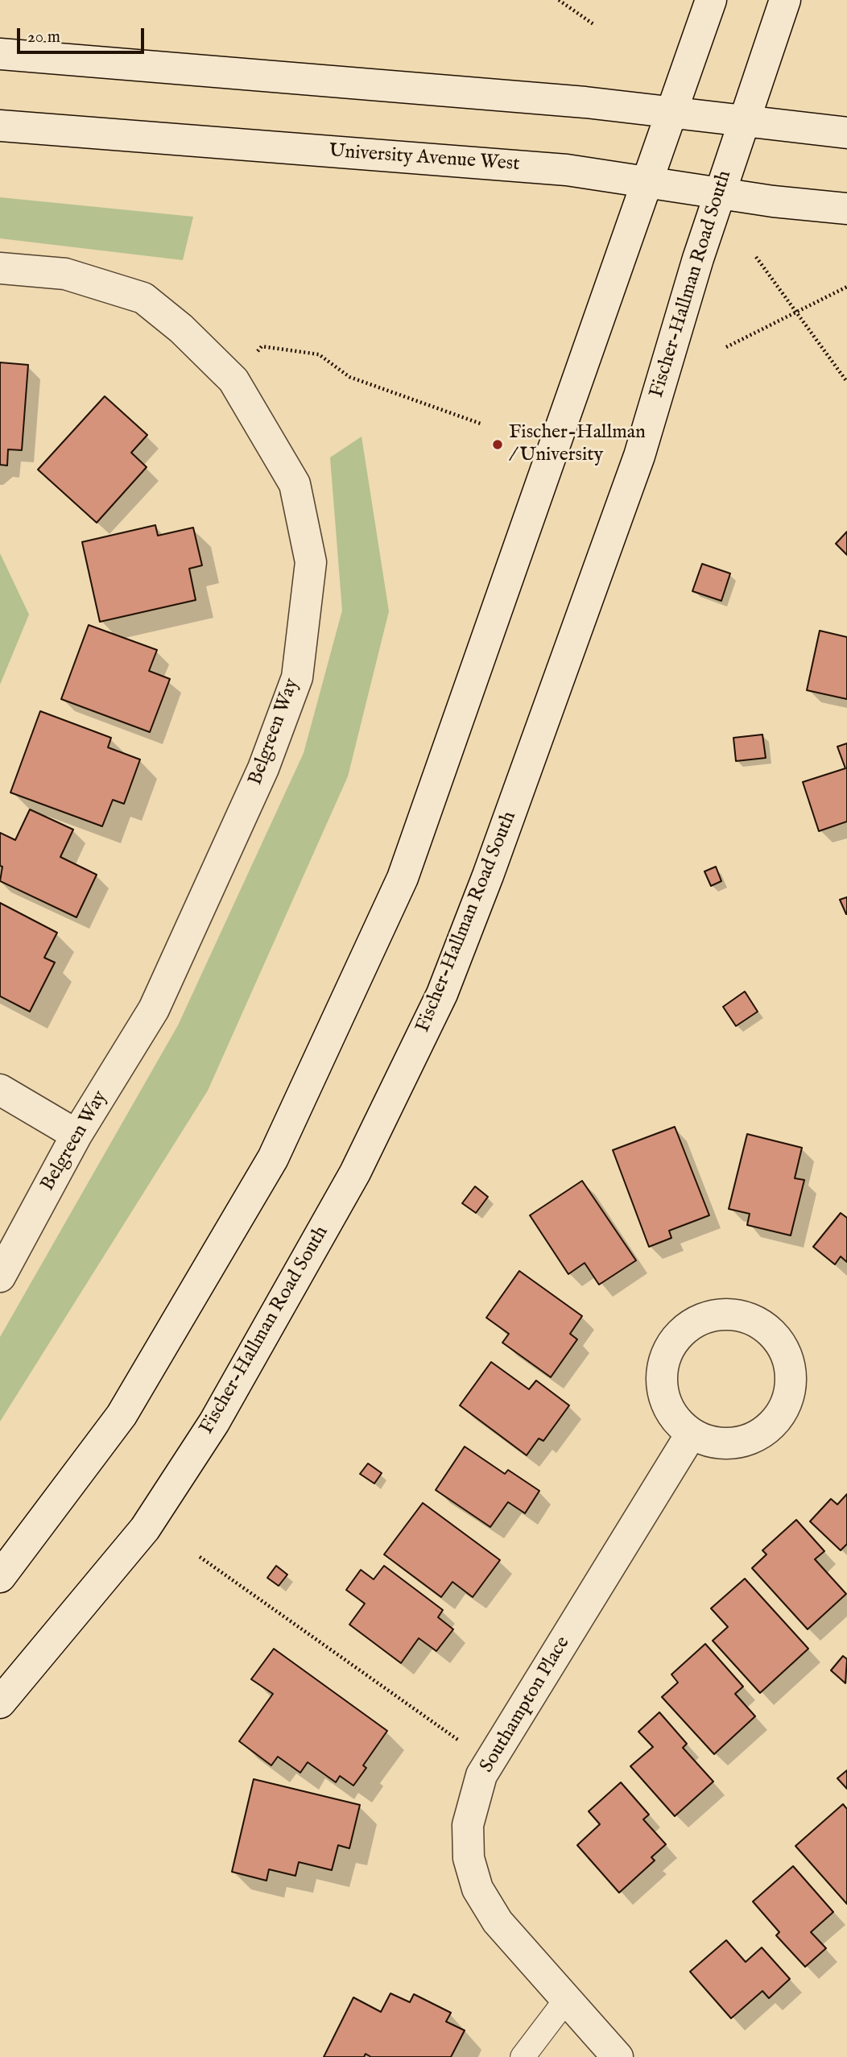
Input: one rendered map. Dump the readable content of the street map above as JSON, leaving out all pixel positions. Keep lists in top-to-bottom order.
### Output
{
  "streets": {
    "main road": [
      "University Avenue West",
      "Fischer-Hallman Road South",
      "Belgreen Way",
      "Southampton Place"
    ]
  },
  "crossings": [
    ["University Avenue West", "Fischer-Hallman Road South"]
  ],
  "places": ["Fischer-Hallman / University"],
  "scale_bar": "20 m"
}
